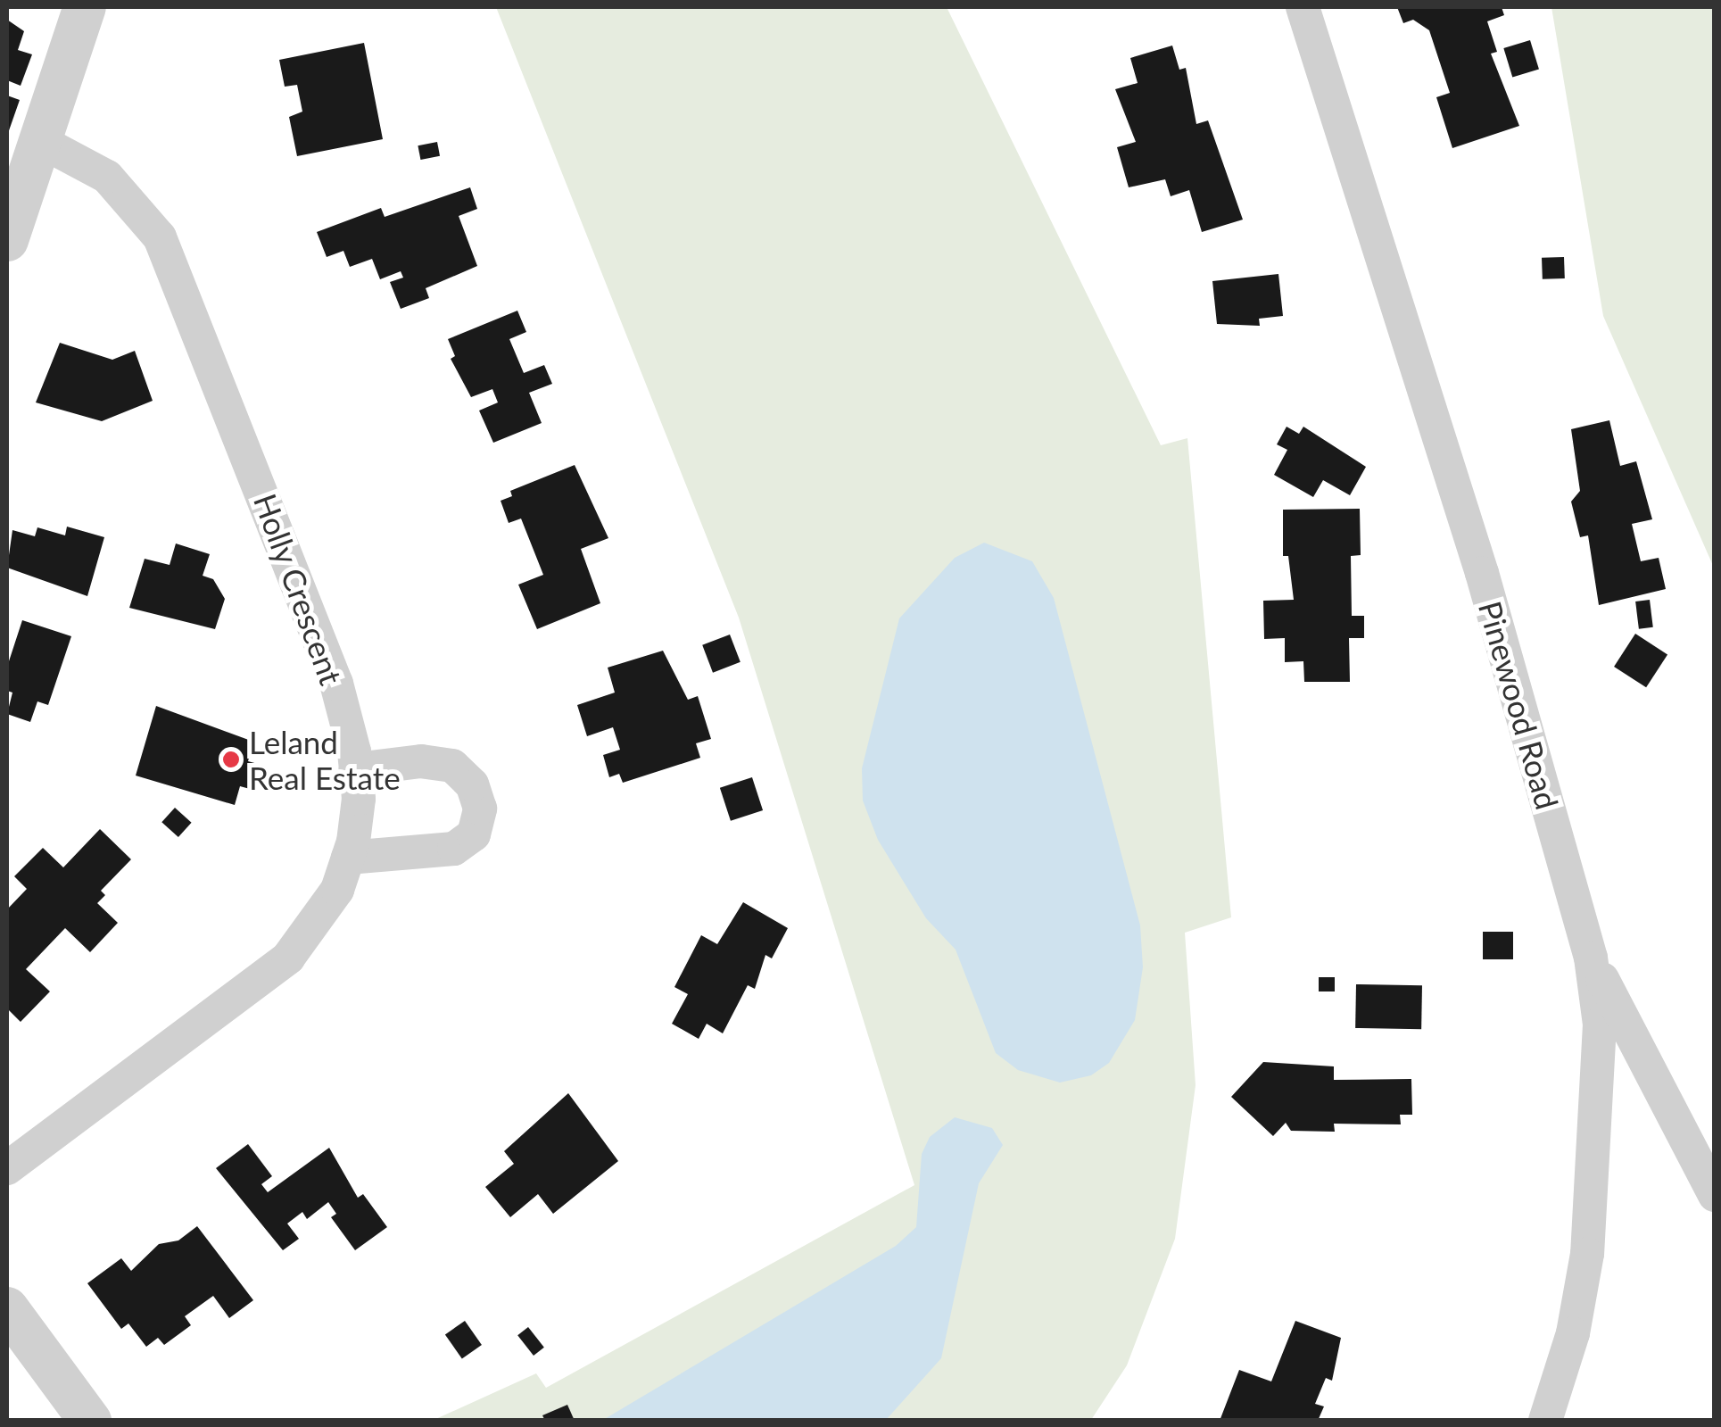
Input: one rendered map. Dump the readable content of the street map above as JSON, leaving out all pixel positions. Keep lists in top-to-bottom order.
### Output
{
  "streets": {
    "street": ["Holly Crescent", "Pinewood Road"]
  },
  "places": ["Leland Real Estate"]
}
